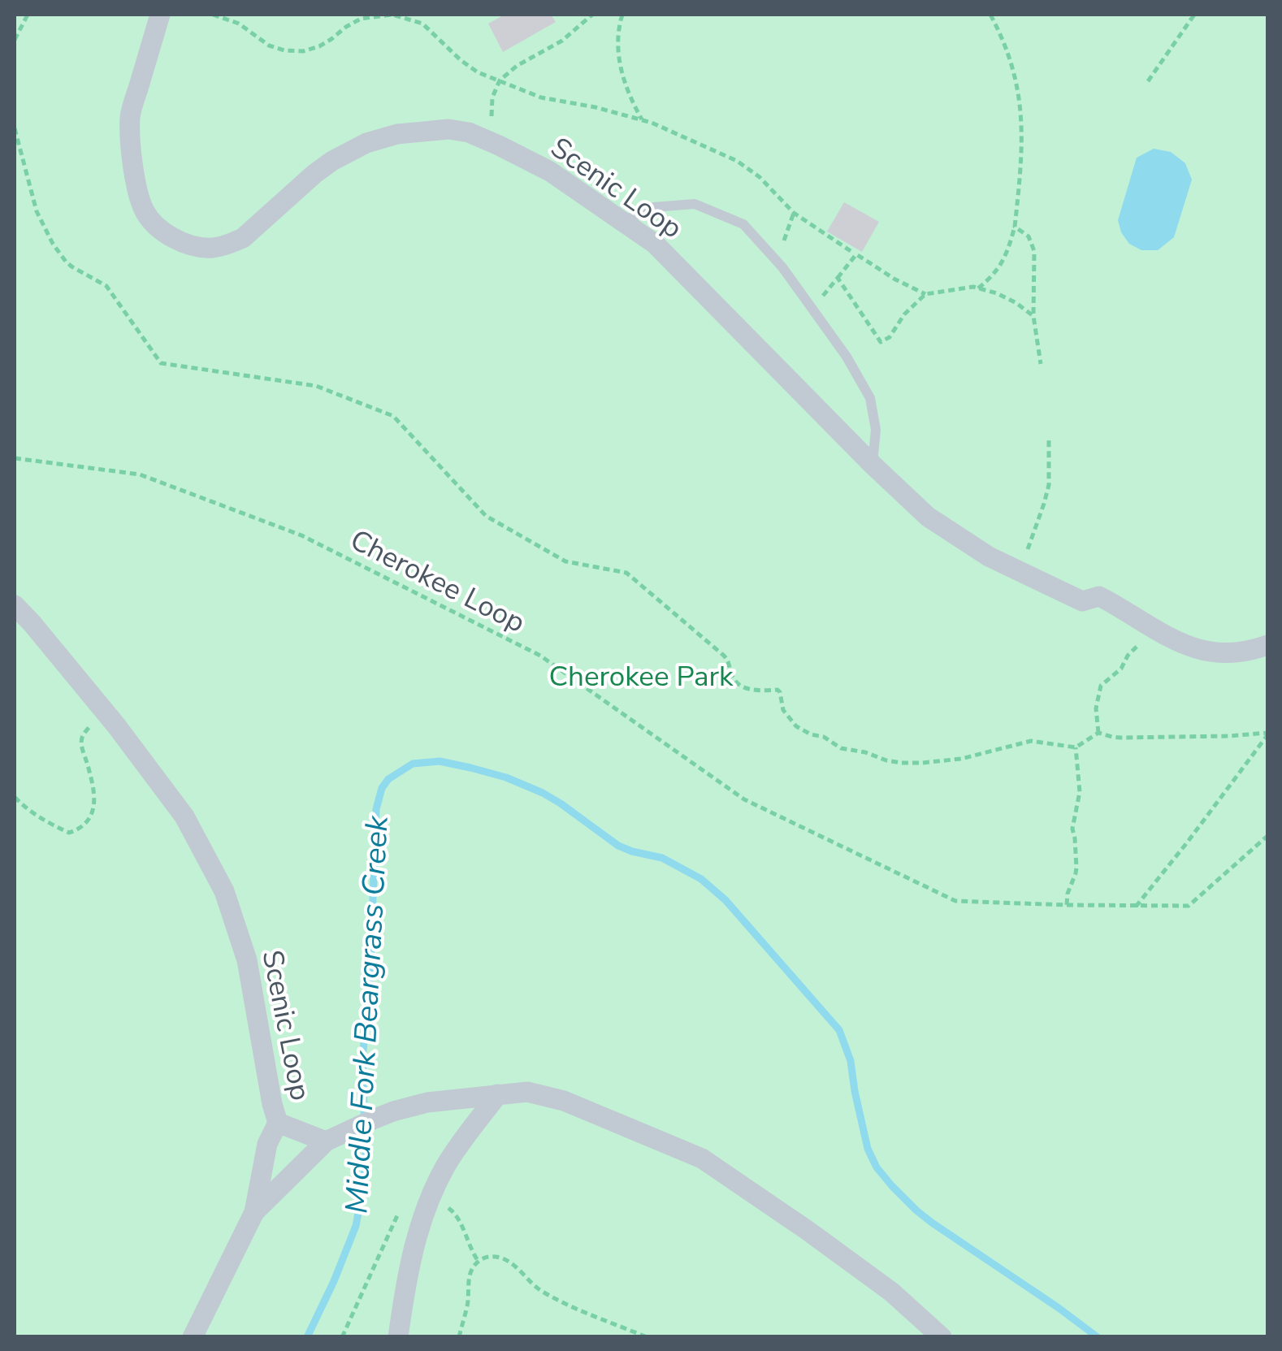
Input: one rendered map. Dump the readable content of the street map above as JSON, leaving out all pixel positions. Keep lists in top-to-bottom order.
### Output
{
  "streets": {
    "street": ["Scenic Loop"],
    "path": ["Cherokee Loop"]
  },
  "water": ["Middle Fork Beargrass Creek"],
  "parks": ["Cherokee Park"]
}
